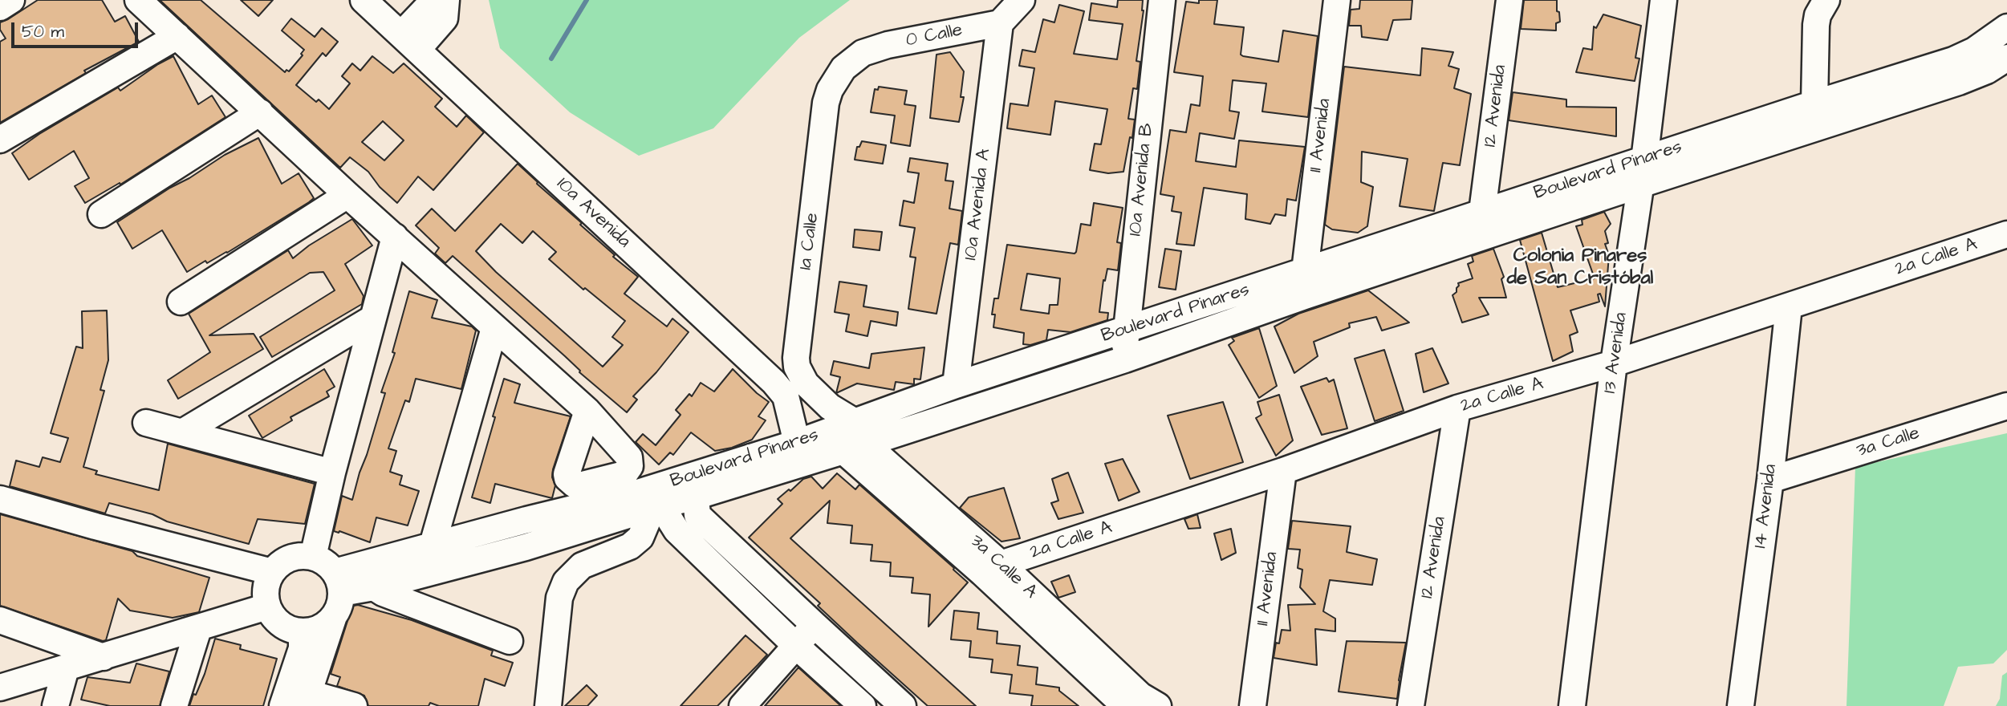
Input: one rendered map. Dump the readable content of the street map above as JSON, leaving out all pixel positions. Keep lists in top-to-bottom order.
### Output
{
  "streets": {
    "street": [
      "0 Calle",
      "12 Avenida",
      "11 Avenida",
      "Boulevard Pinares",
      "10a Avenida B",
      "10a Avenida A",
      "10a Avenida",
      "1a Calle",
      "2a Calle A",
      "13 Avenida",
      "3a Calle",
      "14 Avenida",
      "3a Calle A"
    ]
  },
  "crossings": [
    ["0 Calle", "10a Avenida A"],
    ["0 Calle", "1a Calle"],
    ["12 Avenida", "Boulevard Pinares"],
    ["12 Avenida", "2a Calle A"],
    ["11 Avenida", "Boulevard Pinares"],
    ["11 Avenida", "2a Calle A"],
    ["Boulevard Pinares", "10a Avenida B"],
    ["Boulevard Pinares", "10a Avenida A"],
    ["Boulevard Pinares", "10a Avenida"],
    ["Boulevard Pinares", "1a Calle"],
    ["Boulevard Pinares", "13 Avenida"],
    ["Boulevard Pinares", "3a Calle A"],
    ["1a Calle", "3a Calle A"],
    ["2a Calle A", "13 Avenida"],
    ["2a Calle A", "14 Avenida"],
    ["2a Calle A", "3a Calle A"],
    ["3a Calle", "14 Avenida"]
  ],
  "districts": ["Colonia Pinares de San Cristóbal"],
  "scale_bar": "50 m"
}
